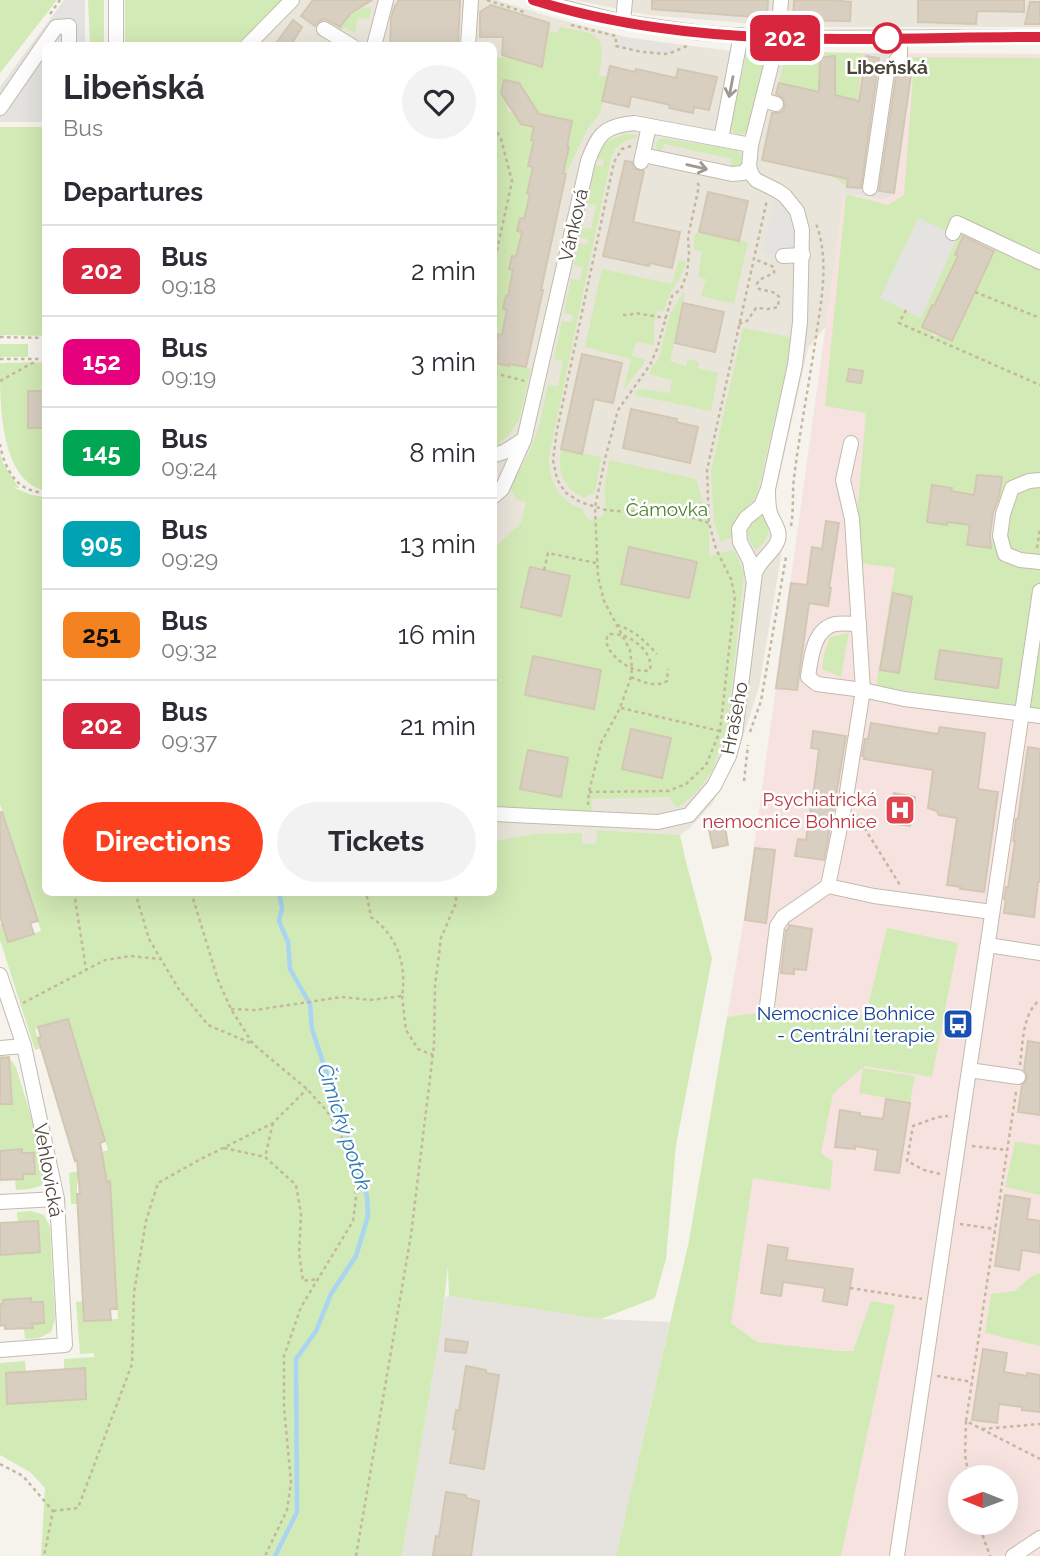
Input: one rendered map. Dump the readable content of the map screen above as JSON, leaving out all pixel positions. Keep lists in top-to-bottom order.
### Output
{
  "streets": {
    "street": ["Vánková", "Hrašeho", "Vehlovická"]
  },
  "water": ["Čimický potok"],
  "parks": ["Čámovka"],
  "places": {
    "other": ["Libeňská"],
    "hospital": ["Psychiatrická nemocnice Bohnice"],
    "bus stop": ["Nemocnice Bohnice - Centrální terapie"]
  },
  "lines": ["bus line 202"],
  "north": "left",
  "page": {
    "on_map": "202",
    "heading": [
      ["Libeňská", "Bus"],
      "Departures"
    ],
    "list": [
      {
        "mark": "202",
        "name": "Bus",
        "note": "09:18",
        "value": "2 min"
      },
      {
        "mark": "152",
        "name": "Bus",
        "note": "09:19",
        "value": "3 min"
      },
      {
        "mark": "145",
        "name": "Bus",
        "note": "09:24",
        "value": "8 min"
      },
      {
        "mark": "905",
        "name": "Bus",
        "note": "09:29",
        "value": "13 min"
      },
      {
        "mark": "251",
        "name": "Bus",
        "note": "09:32",
        "value": "16 min"
      },
      {
        "mark": "202",
        "name": "Bus",
        "note": "09:37",
        "value": "21 min"
      }
    ],
    "buttons": ["Directions", "Tickets"]
  }
}
